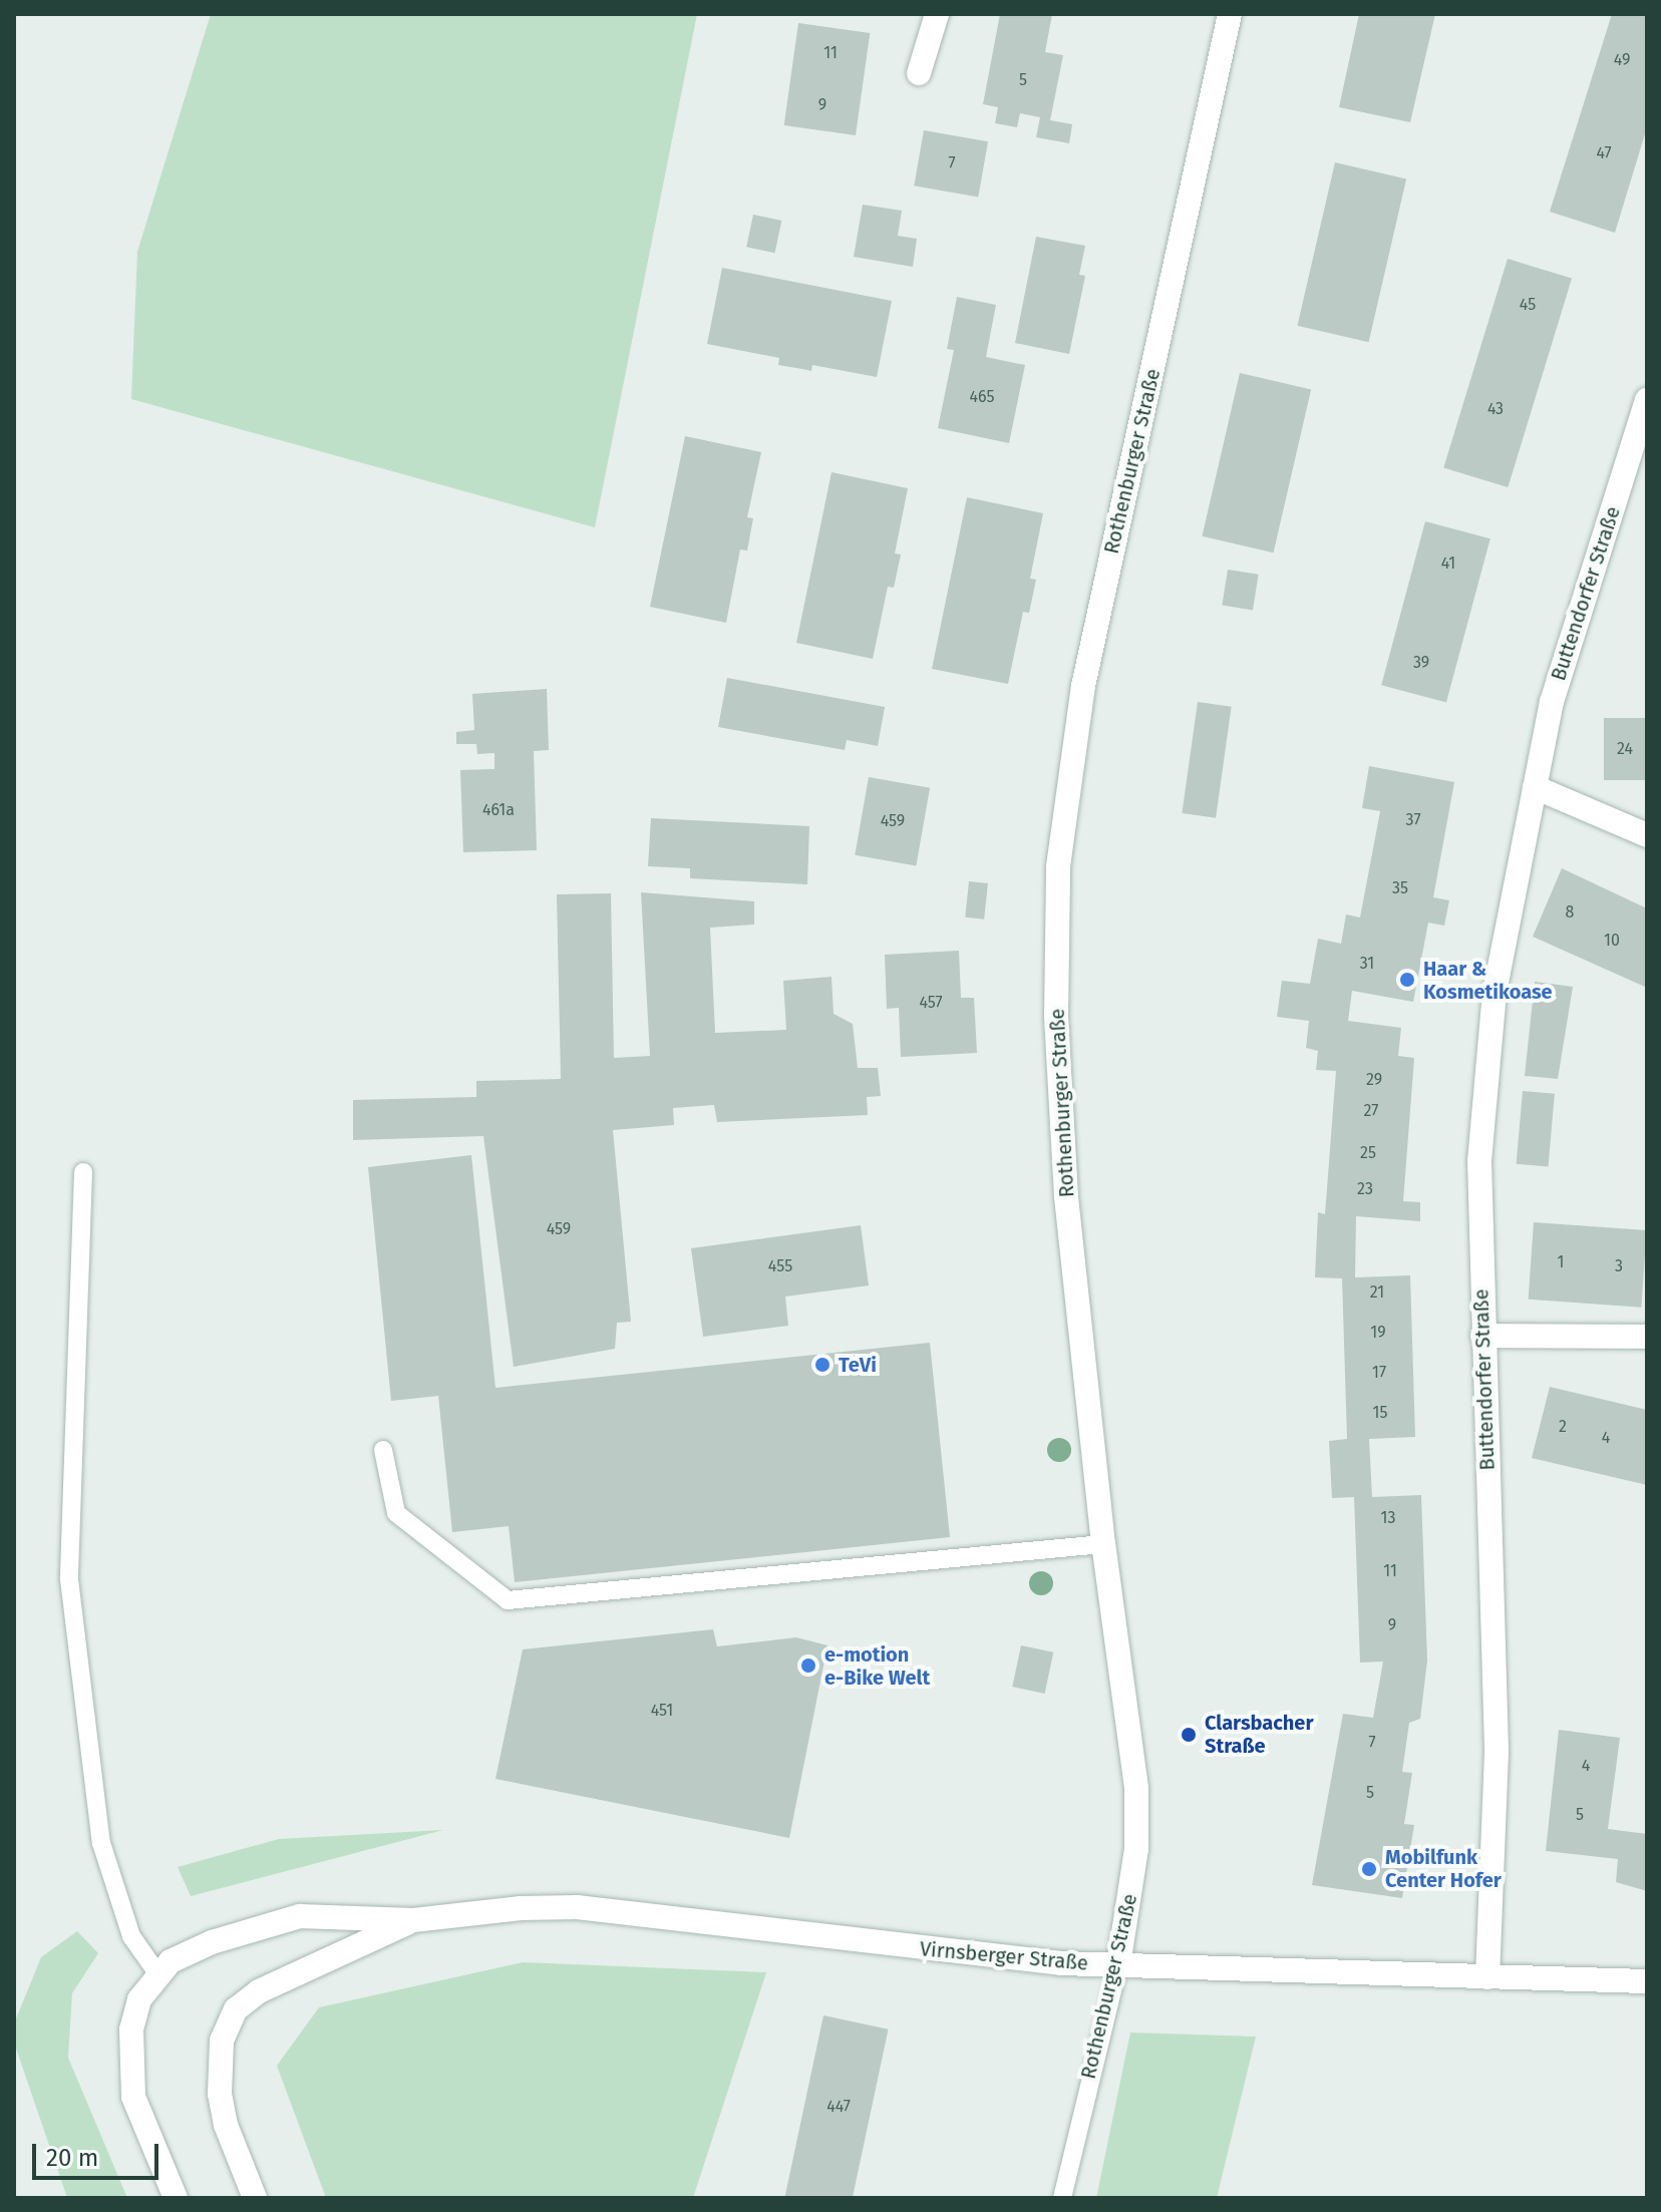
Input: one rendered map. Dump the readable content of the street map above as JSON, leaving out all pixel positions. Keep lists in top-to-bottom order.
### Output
{
  "streets": {
    "main road": ["Rothenburger Straße", "Buttendorfer Straße", "Virnsberger Straße"]
  },
  "crossings": [
    ["Rothenburger Straße", "Virnsberger Straße"],
    ["Buttendorfer Straße", "Virnsberger Straße"]
  ],
  "places": [
    "Haar & Kosmetikoase",
    "TeVi",
    "e-motion e-Bike Welt",
    "Clarsbacher Straße",
    "Mobilfunk Center Hofer"
  ],
  "house_numbers": [
    "11",
    "49",
    "5",
    "9",
    "47",
    "7",
    "45",
    "465",
    "43",
    "41",
    "39",
    "24",
    "461a",
    "37",
    "459",
    "35",
    "8",
    "10",
    "31",
    "457",
    "29",
    "27",
    "25",
    "23",
    "459",
    "1",
    "455",
    "3",
    "21",
    "19",
    "17",
    "15",
    "2",
    "4",
    "13",
    "11",
    "9",
    "451",
    "7",
    "4",
    "5",
    "5",
    "447"
  ],
  "scale_bar": "20 m"
}
